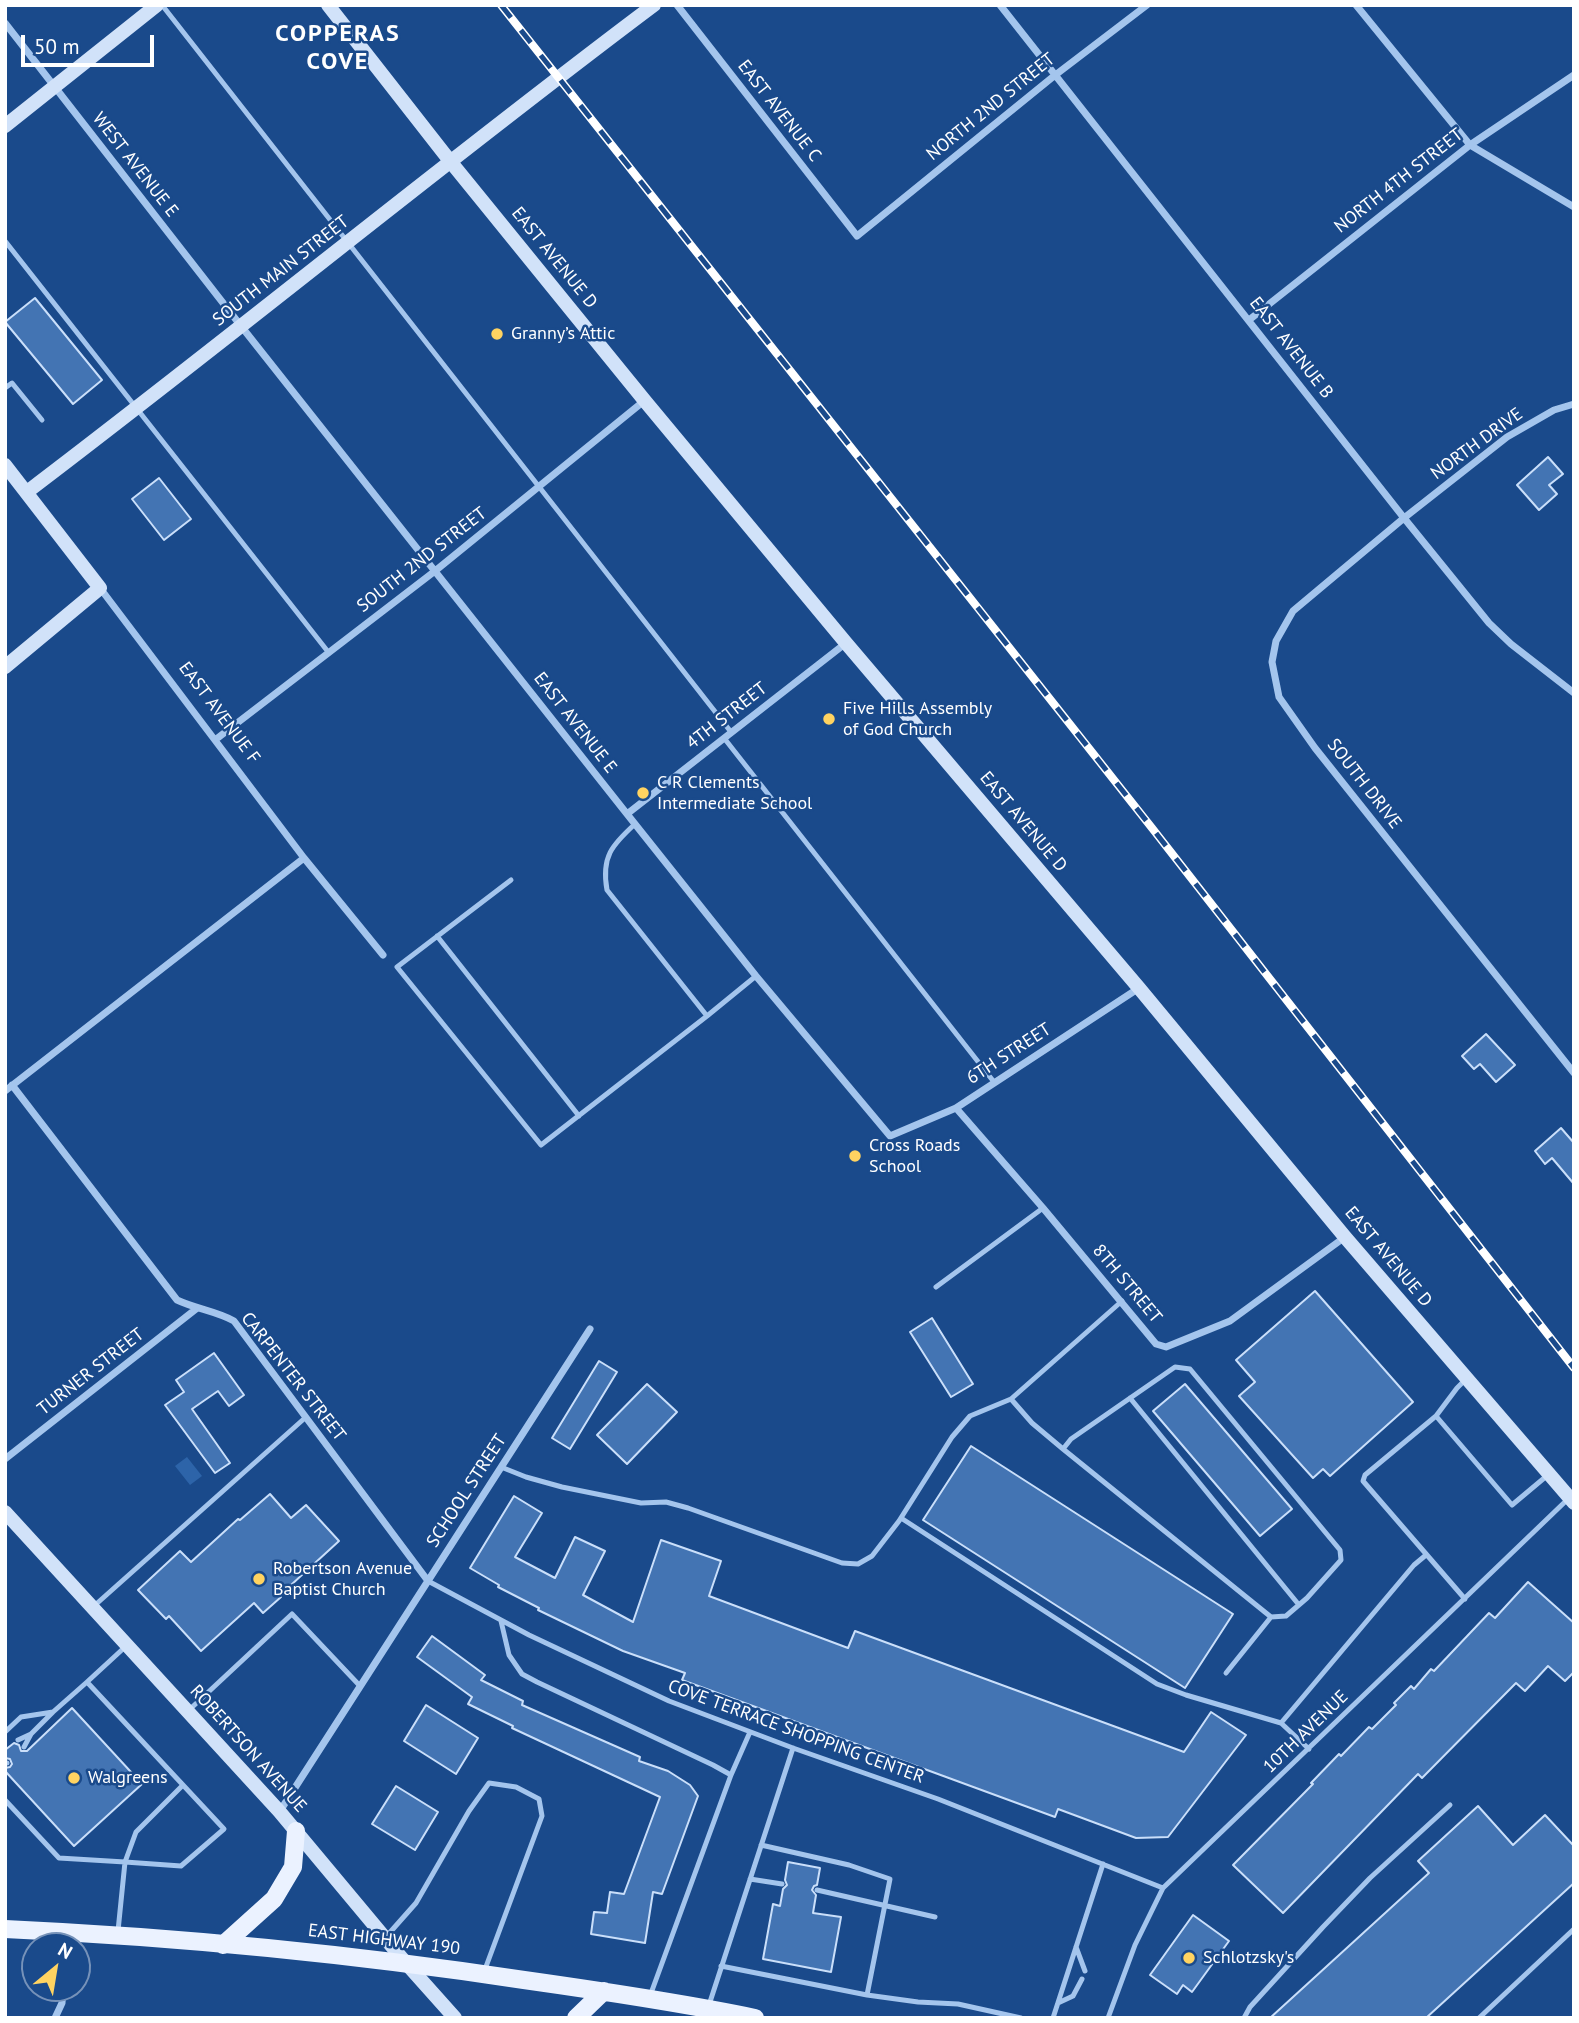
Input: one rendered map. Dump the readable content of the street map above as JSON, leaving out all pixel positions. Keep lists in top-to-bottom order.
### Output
{
  "streets": {
    "main road": [
      "EAST AVENUE D",
      "SOUTH MAIN STREET",
      "EAST AVENUE F",
      "ROBERTSON AVENUE",
      "EAST HIGHWAY 190"
    ],
    "street": [
      "NORTH 2ND STREET",
      "EAST AVENUE C",
      "WEST AVENUE E",
      "NORTH 4TH STREET",
      "EAST AVENUE B",
      "NORTH DRIVE",
      "SOUTH 2ND STREET",
      "4TH STREET",
      "EAST AVENUE E",
      "SOUTH DRIVE",
      "6TH STREET",
      "8TH STREET",
      "TURNER STREET",
      "CARPENTER STREET",
      "SCHOOL STREET"
    ],
    "lane": ["COVE TERRACE SHOPPING CENTER", "10TH AVENUE"]
  },
  "crossings": [
    ["NORTH 2ND STREET", "EAST AVENUE C"],
    ["NORTH 2ND STREET", "EAST AVENUE B"],
    ["WEST AVENUE E", "SOUTH MAIN STREET"],
    ["WEST AVENUE E", "EAST AVENUE E"],
    ["NORTH 4TH STREET", "EAST AVENUE B"],
    ["EAST AVENUE D", "SOUTH MAIN STREET"],
    ["EAST AVENUE D", "SOUTH 2ND STREET"],
    ["EAST AVENUE D", "4TH STREET"],
    ["EAST AVENUE D", "6TH STREET"],
    ["EAST AVENUE D", "8TH STREET"],
    ["EAST AVENUE D", "10TH AVENUE"],
    ["SOUTH MAIN STREET", "EAST AVENUE F"],
    ["SOUTH MAIN STREET", "EAST AVENUE E"],
    ["EAST AVENUE B", "NORTH DRIVE"],
    ["EAST AVENUE B", "SOUTH DRIVE"],
    ["NORTH DRIVE", "SOUTH DRIVE"],
    ["SOUTH 2ND STREET", "EAST AVENUE F"],
    ["SOUTH 2ND STREET", "EAST AVENUE E"],
    ["4TH STREET", "EAST AVENUE E"],
    ["EAST AVENUE E", "6TH STREET"],
    ["6TH STREET", "8TH STREET"],
    ["TURNER STREET", "CARPENTER STREET"],
    ["CARPENTER STREET", "SCHOOL STREET"],
    ["CARPENTER STREET", "COVE TERRACE SHOPPING CENTER"],
    ["SCHOOL STREET", "COVE TERRACE SHOPPING CENTER"],
    ["SCHOOL STREET", "ROBERTSON AVENUE"],
    ["COVE TERRACE SHOPPING CENTER", "10TH AVENUE"],
    ["ROBERTSON AVENUE", "EAST HIGHWAY 190"]
  ],
  "districts": ["COPPERAS COVE"],
  "places": [
    "Granny’s Attic",
    "Five Hills Assembly of God Church",
    "C R Clements Intermediate School",
    "Cross Roads School",
    "Robertson Avenue Baptist Church",
    "Walgreens",
    "Schlotzsky's"
  ],
  "scale_bar": "50 m",
  "north": "top right"
}
